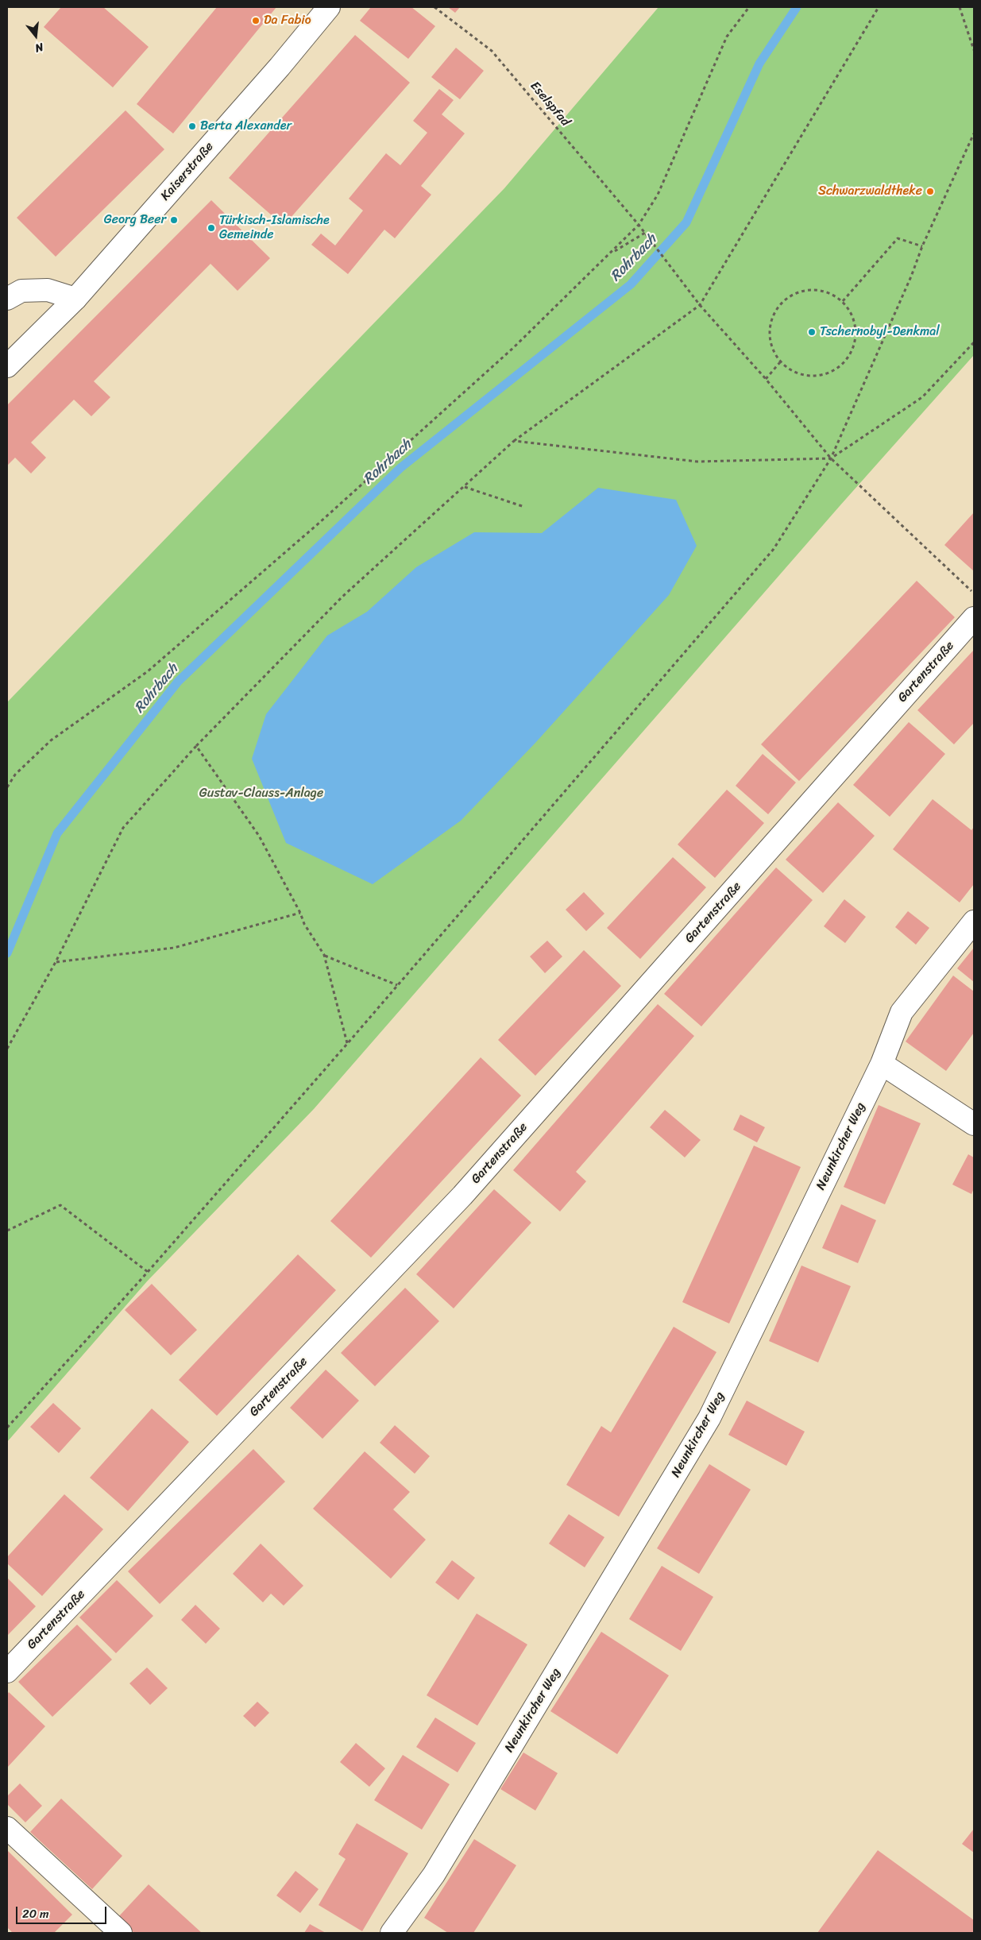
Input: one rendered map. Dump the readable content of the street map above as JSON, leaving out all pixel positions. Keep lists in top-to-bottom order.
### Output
{
  "streets": {
    "street": ["Kaiserstraße", "Gartenstraße", "Neunkircher Weg"],
    "path": ["Eselspfad"]
  },
  "water": ["Rohrbach"],
  "parks": ["Gustav-Clauss-Anlage"],
  "places": [
    "Da Fabio",
    "Berta Alexander",
    "Schwarzwaldtheke",
    "Georg Beer",
    "Türkisch-Islamische Gemeinde",
    "Tschernobyl-Denkmal"
  ],
  "scale_bar": "20 m",
  "north": "bottom"
}
